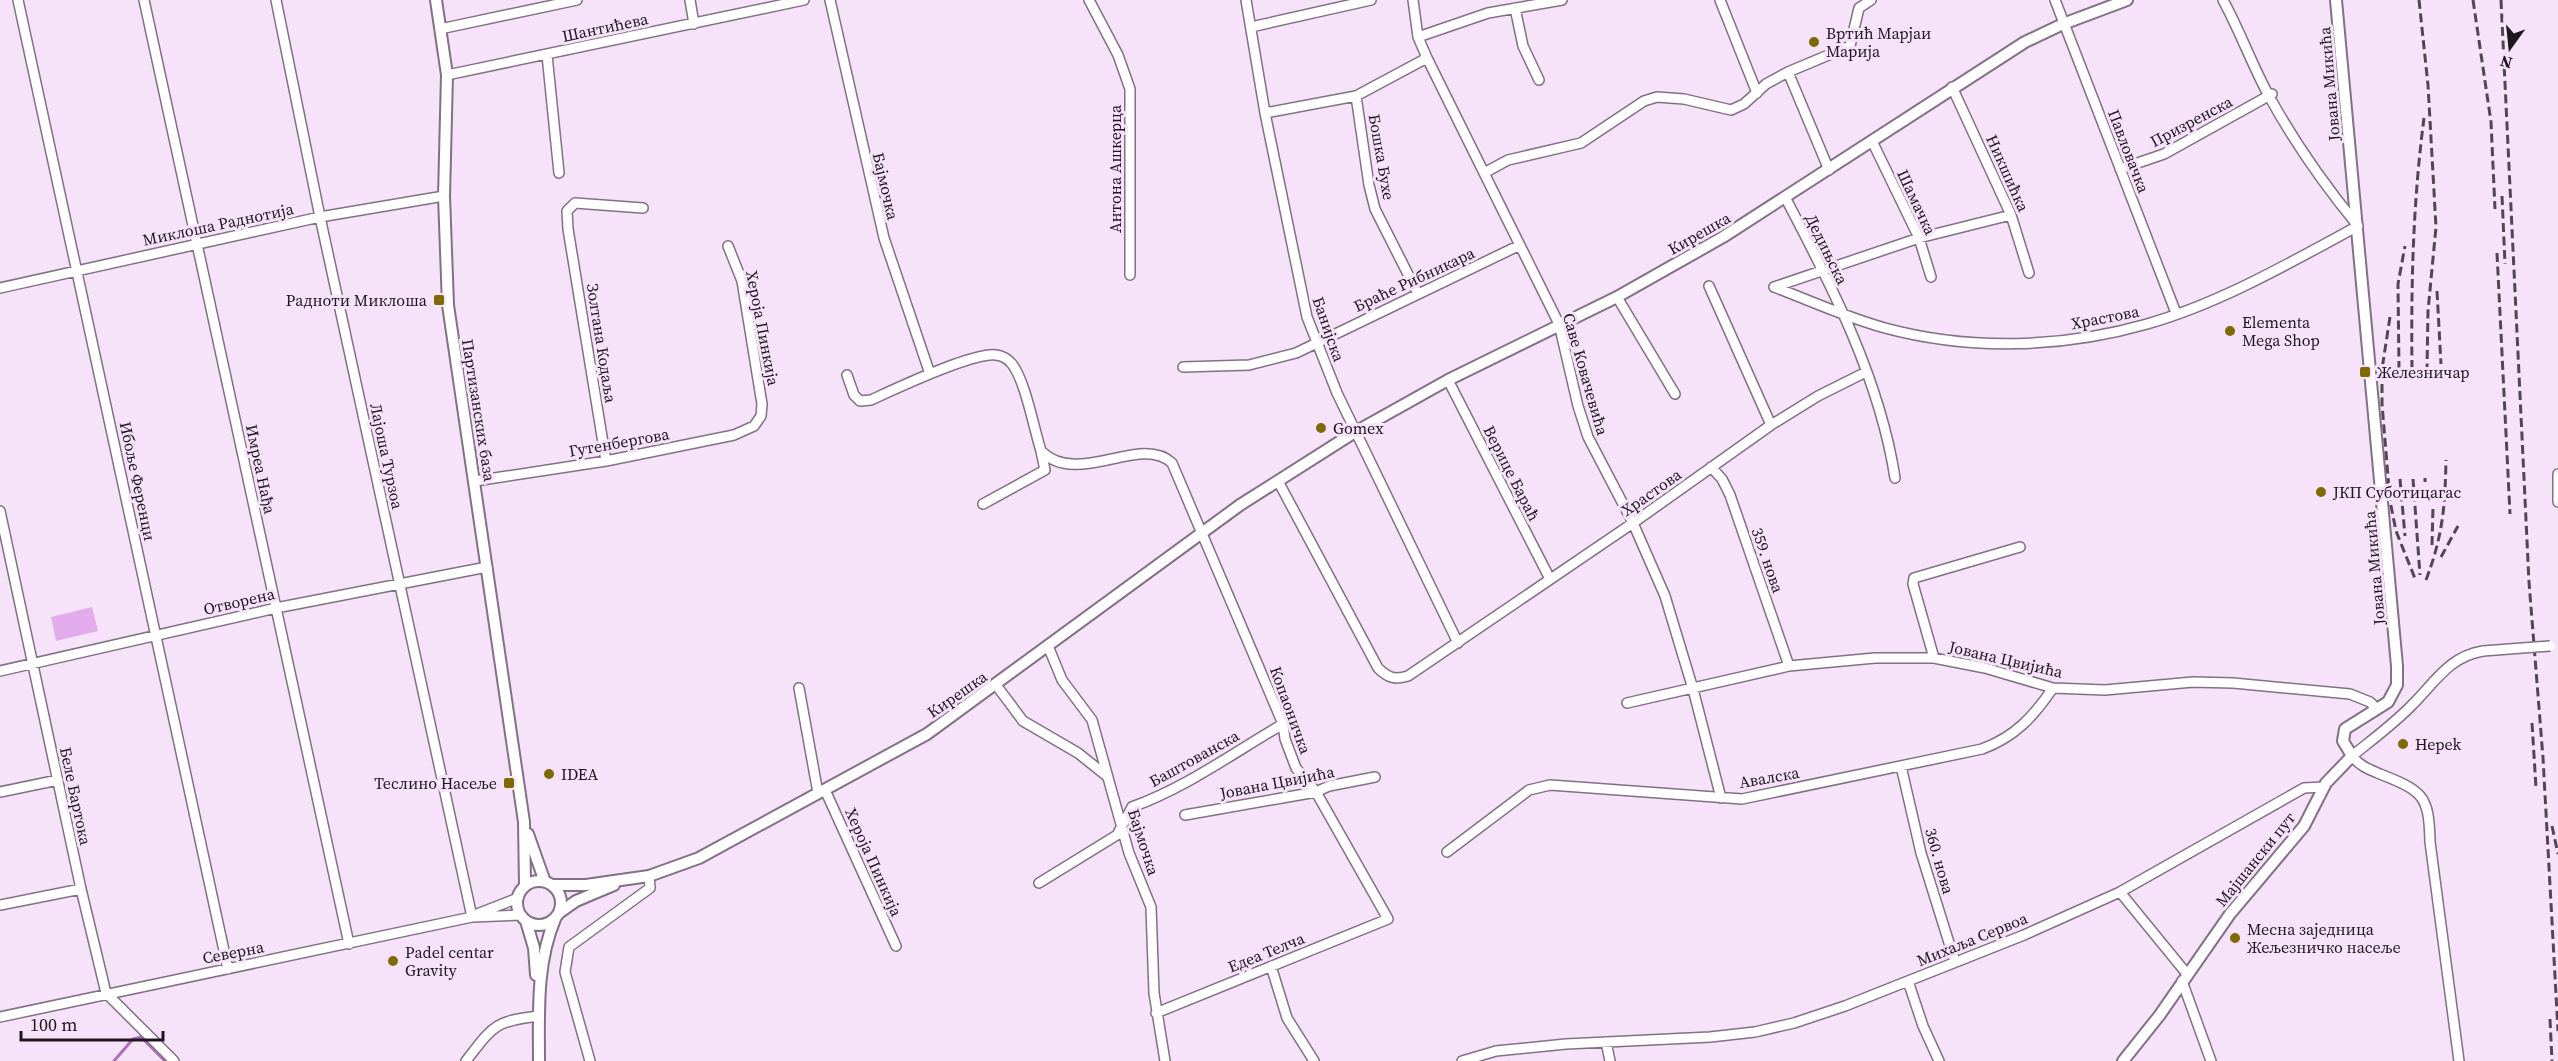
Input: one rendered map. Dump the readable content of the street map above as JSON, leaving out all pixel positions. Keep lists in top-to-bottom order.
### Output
{
  "streets": {
    "street": [
      "Шантићева",
      "Јована Микића",
      "Призренска",
      "Павловачка",
      "Бошка Бухе",
      "Антона Ашкерца",
      "Никшићка",
      "Бајмочка",
      "Шамачка",
      "Миклоша Раднотија",
      "Кирешка",
      "Дедињска",
      "Браће Рибникара",
      "Храстова",
      "Хероја Пинкија",
      "Банијска",
      "Золтана Кодаља",
      "Саве Ковачевића",
      "Партизанских база",
      "Гутенбергова",
      "Лајоша Турзоа",
      "Имреа Нађа",
      "Верице Бараћ",
      "Ибоље Ференци",
      "359. нова",
      "Отворена",
      "Јована Цвијића",
      "Копаоничка",
      "Баштованска",
      "Авалска",
      "Беле Бартока",
      "Мајшански пут",
      "360. нова",
      "Михаља Сервоа",
      "Северна",
      "Едеа Телча"
    ]
  },
  "crossings": [
    ["Шантићева", "Партизанских база"],
    ["Јована Микића", "Храстова"],
    ["Јована Микића", "Јована Цвијића"],
    ["Јована Микића", "Мајшански пут"],
    ["Призренска", "Павловачка"],
    ["Павловачка", "Кирешка"],
    ["Павловачка", "Храстова"],
    ["Бошка Бухе", "Браће Рибникара"],
    ["Бошка Бухе", "Саве Ковачевића"],
    ["Никшићка", "Кирешка"],
    ["Бајмочка", "Кирешка"],
    ["Бајмочка", "Баштованска"],
    ["Бајмочка", "Едеа Телча"],
    ["Шамачка", "Кирешка"],
    ["Миклоша Раднотија", "Партизанских база"],
    ["Миклоша Раднотија", "Лајоша Турзоа"],
    ["Миклоша Раднотија", "Имреа Нађа"],
    ["Миклоша Раднотија", "Ибоље Ференци"],
    ["Кирешка", "Дедињска"],
    ["Кирешка", "Хероја Пинкија"],
    ["Кирешка", "Банијска"],
    ["Кирешка", "Саве Ковачевића"],
    ["Кирешка", "Партизанских база"],
    ["Кирешка", "Верице Бараћ"],
    ["Кирешка", "Копаоничка"],
    ["Кирешка", "Северна"],
    ["Дедињска", "Храстова"],
    ["Браће Рибникара", "Банијска"],
    ["Браће Рибникара", "Саве Ковачевића"],
    ["Храстова", "Банијска"],
    ["Храстова", "Саве Ковачевића"],
    ["Храстова", "Верице Бараћ"],
    ["Храстова", "359. нова"],
    ["Хероја Пинкија", "Гутенбергова"],
    ["Золтана Кодаља", "Гутенбергова"],
    ["Саве Ковачевића", "Јована Цвијића"],
    ["Саве Ковачевића", "Авалска"],
    ["Партизанских база", "Гутенбергова"],
    ["Партизанских база", "Отворена"],
    ["Партизанских база", "Северна"],
    ["Лајоша Турзоа", "Отворена"],
    ["Лајоша Турзоа", "Северна"],
    ["Имреа Нађа", "Отворена"],
    ["Имреа Нађа", "Северна"],
    ["Ибоље Ференци", "Отворена"],
    ["Ибоље Ференци", "Северна"],
    ["359. нова", "Јована Цвијића"],
    ["Отворена", "Беле Бартока"],
    ["Јована Цвијића", "Копаоничка"],
    ["Јована Цвијића", "Авалска"],
    ["Копаоничка", "Баштованска"],
    ["Копаоничка", "Едеа Телча"],
    ["Авалска", "360. нова"],
    ["Беле Бартока", "Северна"],
    ["Мајшански пут", "Михаља Сервоа"],
    ["360. нова", "Михаља Сервоа"]
  ],
  "places": {
    "other": [
      "Вртић Марјаи Марија",
      "Elementa Mega Shop",
      "Gomex",
      "ЈКП Суботицагас",
      "Hepek",
      "IDEA",
      "Месна заједница Жељезничко насеље",
      "Padel centar Gravity"
    ],
    "transit": ["Радноти Миклоша", "Железничар", "Теслино Насеље"]
  },
  "scale_bar": "100 m",
  "north": "bottom"
}
